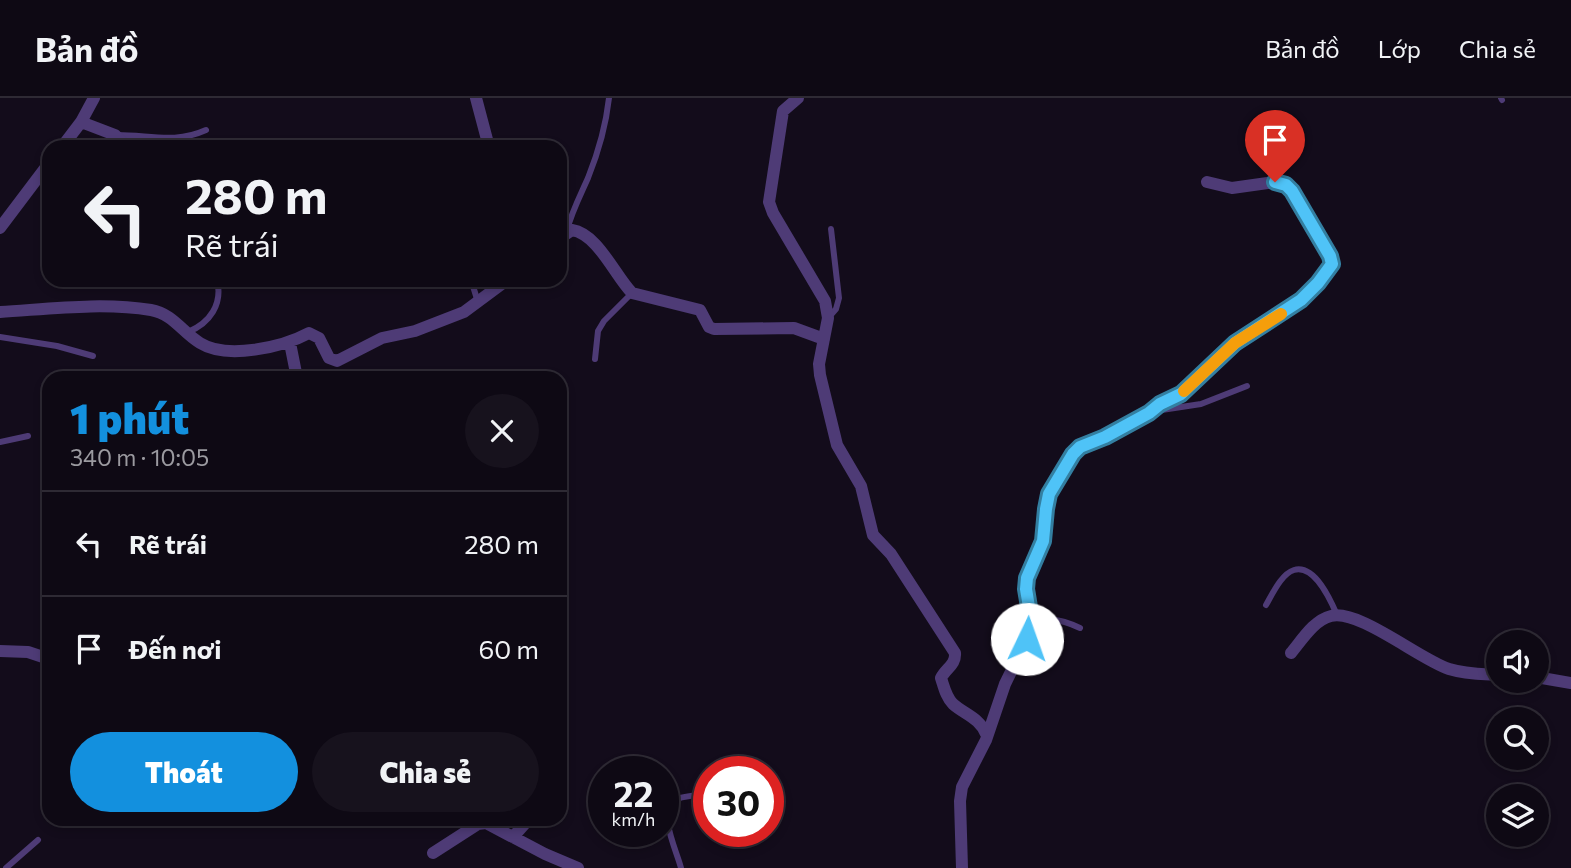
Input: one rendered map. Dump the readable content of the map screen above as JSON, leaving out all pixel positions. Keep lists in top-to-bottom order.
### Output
{
  "page": {
    "header": "Bản đồ",
    "nav": ["Bản đồ", "Lớp", "Chia sẻ"],
    "turn": ["280 m", "Rẽ trái"],
    "heading": ["1 phút", "340 m · 10:05"],
    "list": [
      {
        "name": "Rẽ trái",
        "value": "280 m"
      },
      {
        "name": "Đến nơi",
        "value": "60 m"
      }
    ],
    "buttons": ["Thoát", "Chia sẻ"],
    "speed": "22 km/h",
    "limit": "30"
  }
}
